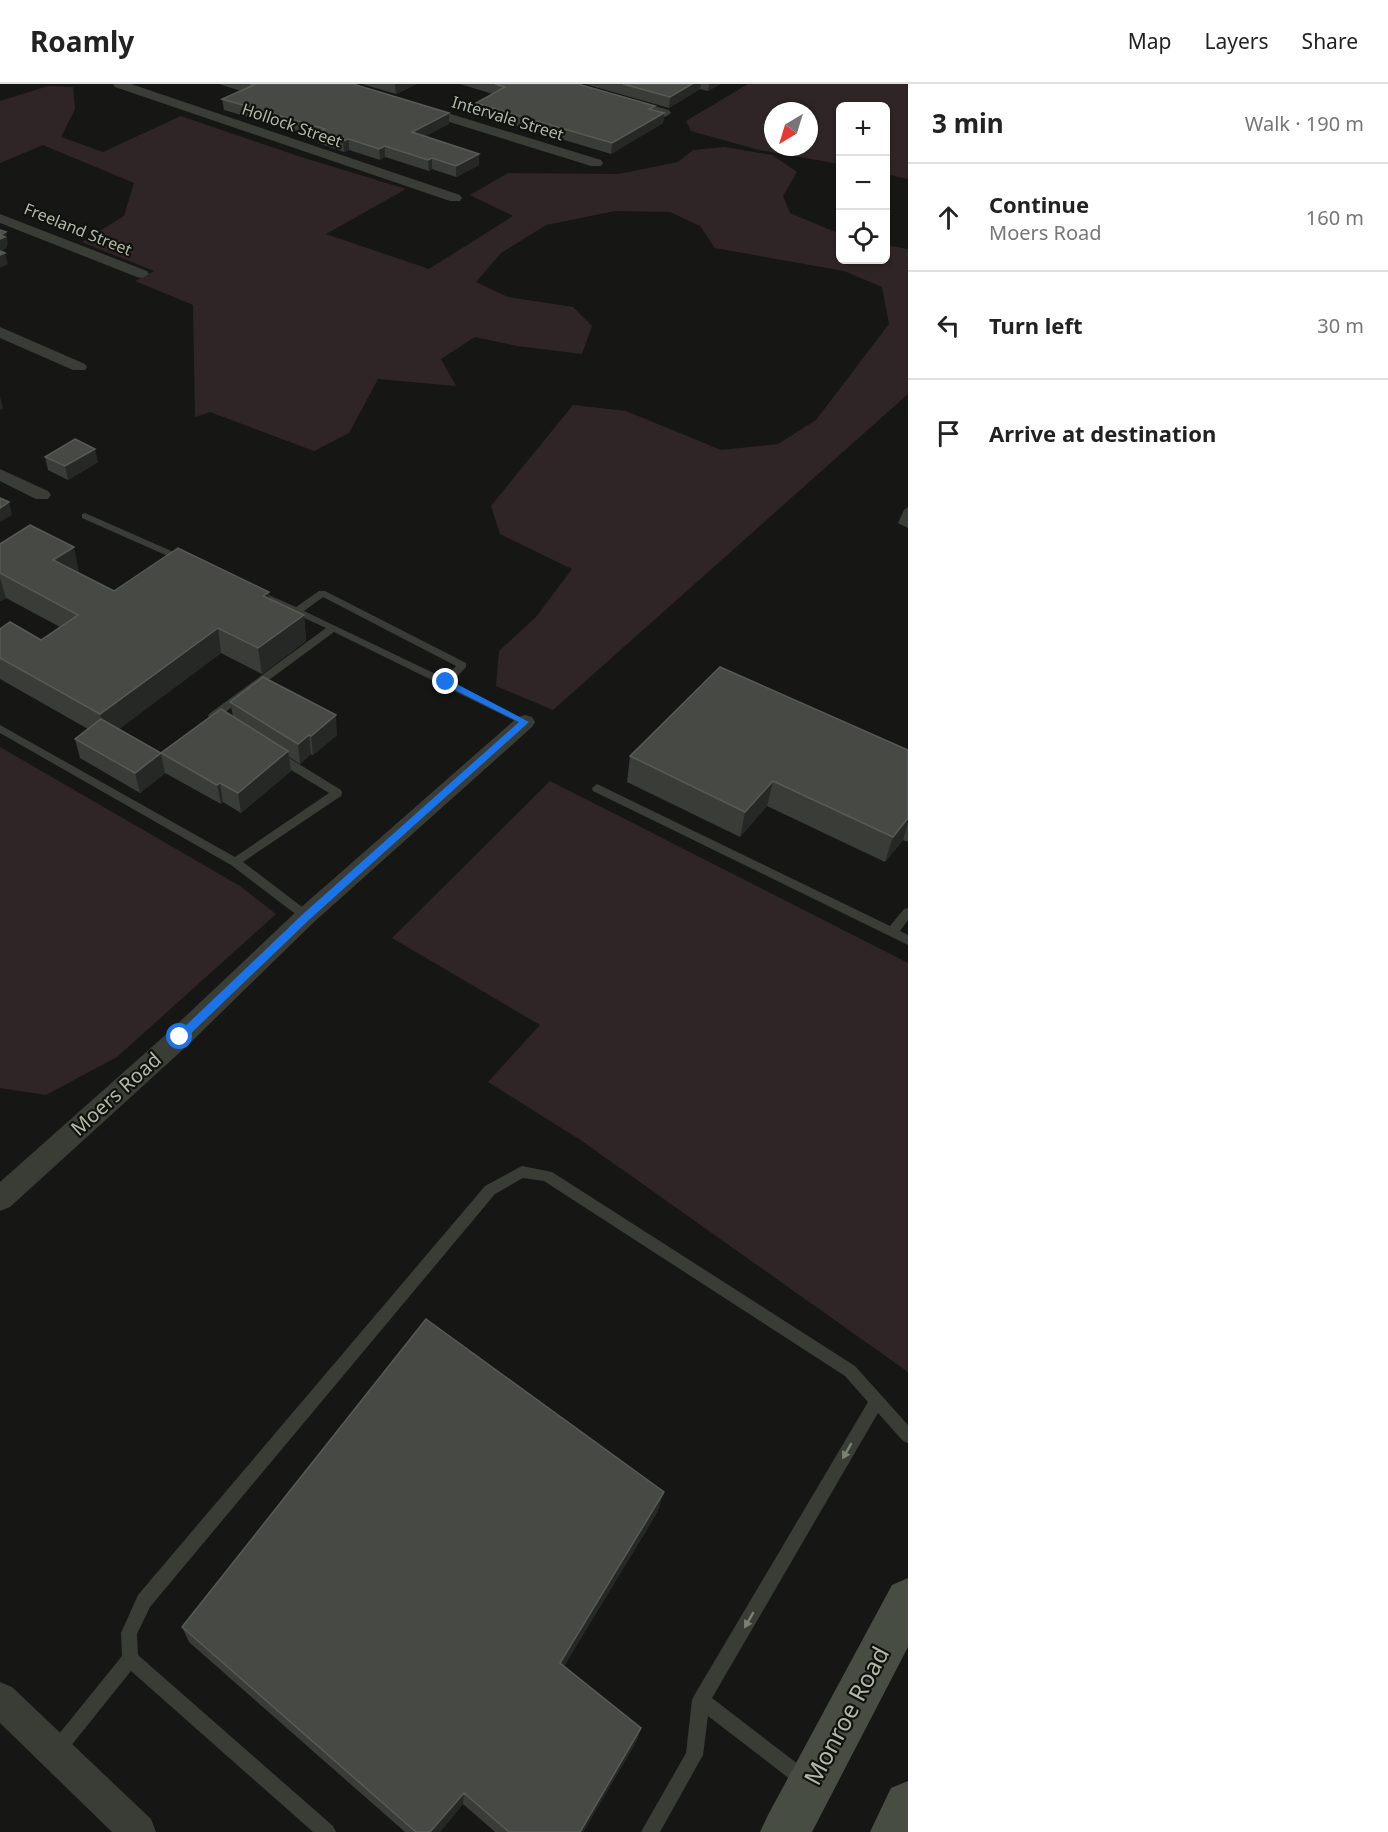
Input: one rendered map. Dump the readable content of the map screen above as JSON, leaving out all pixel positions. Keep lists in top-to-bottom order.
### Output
{
  "streets": {
    "main road": ["Monroe Road"],
    "street": [
      "Intervale Street",
      "Hollock Street",
      "Freeland Street",
      "Moers Road"
    ]
  },
  "north": "bottom left",
  "page": {
    "header": "Roamly",
    "nav": ["Map", "Layers", "Share"],
    "heading": ["3 min", "Walk · 190 m"],
    "map_buttons": ["+", "−"],
    "list": [
      ["Continue", "Moers Road", "160 m"],
      ["Turn left", "30 m"],
      "Arrive at destination"
    ]
  }
}
